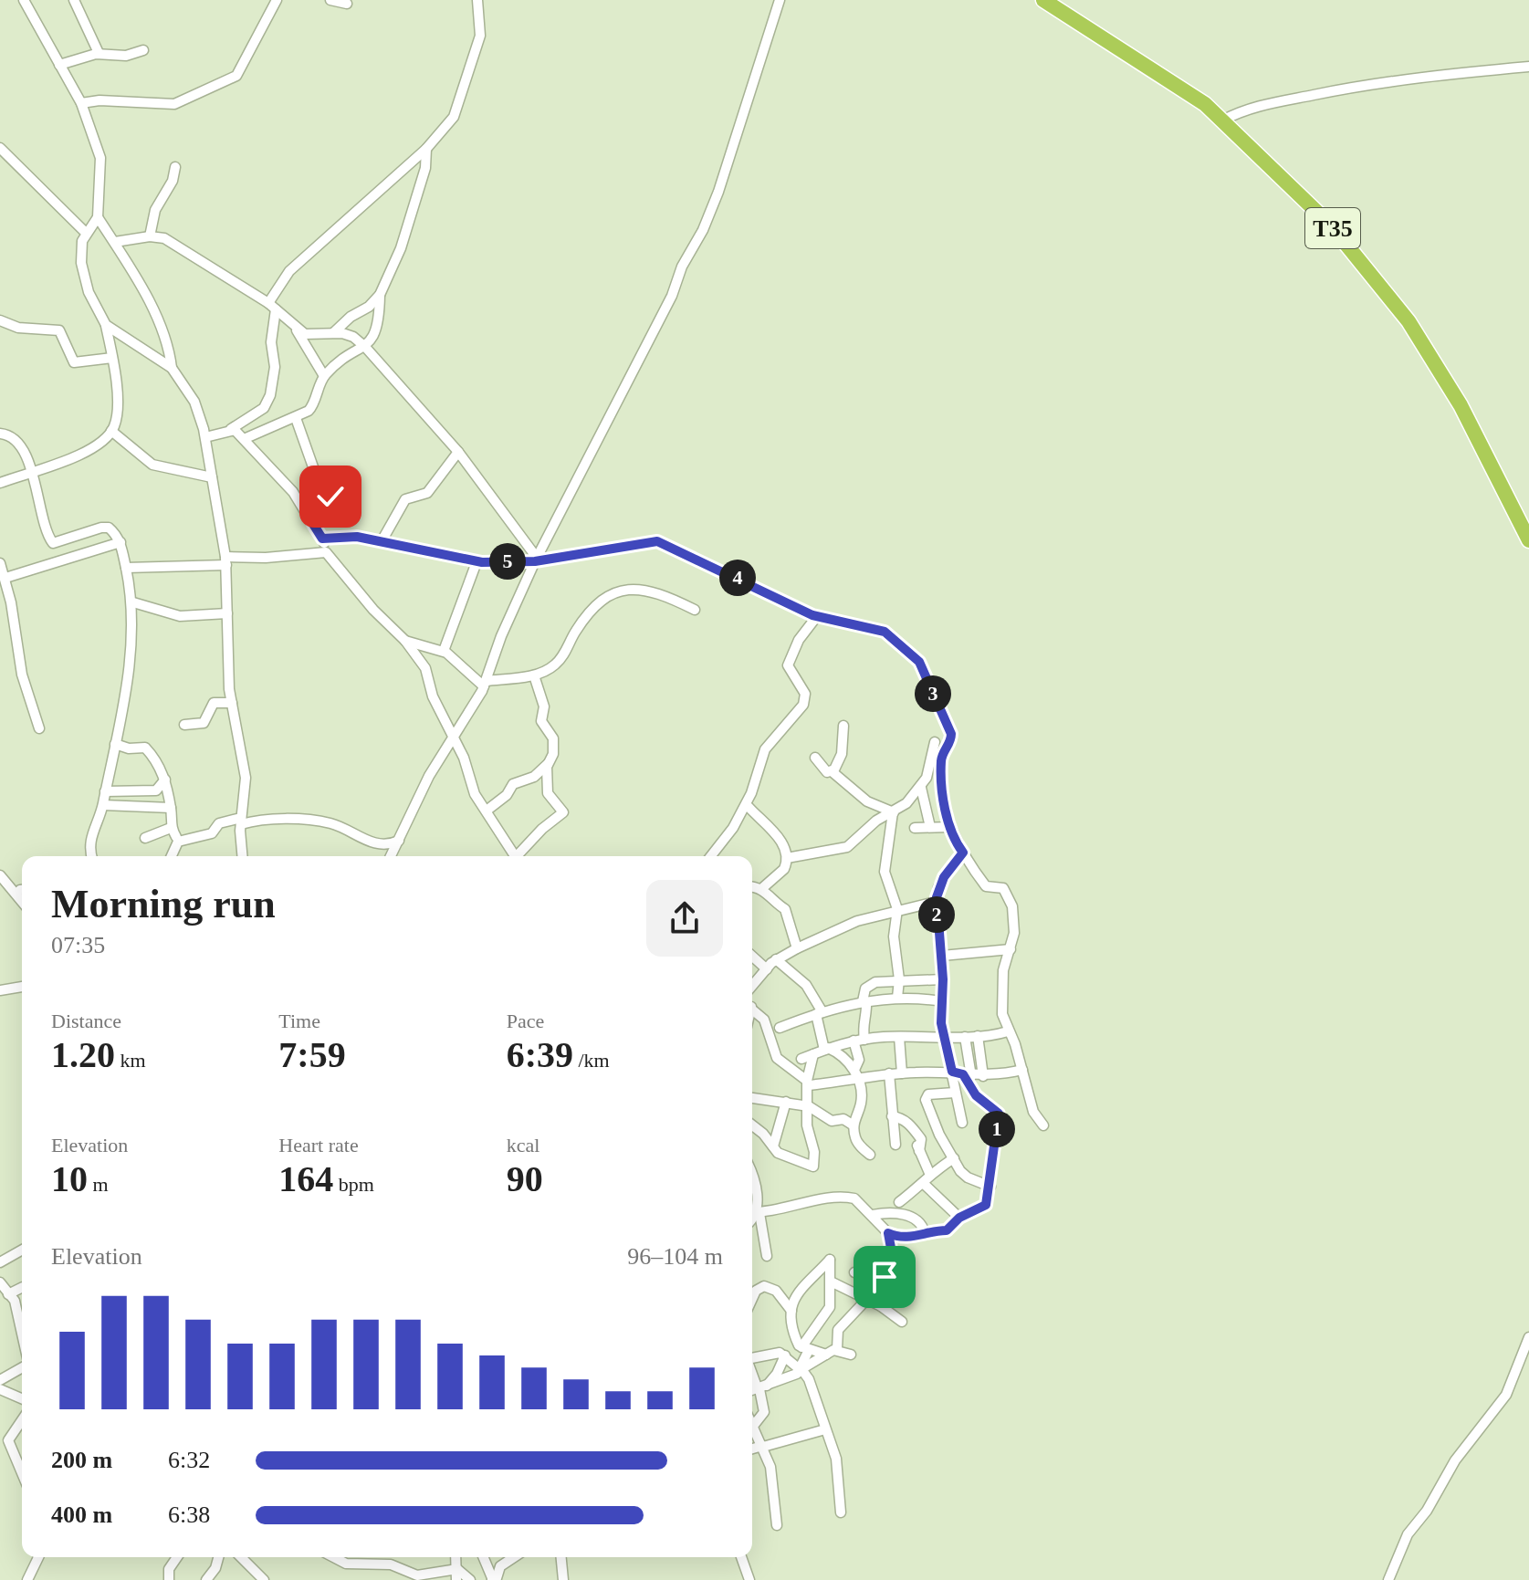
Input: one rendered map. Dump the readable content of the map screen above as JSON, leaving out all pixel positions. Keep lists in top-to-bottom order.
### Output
{
  "streets": {
    "highway": ["T35"]
  },
  "page": {
    "pins": [
      "5",
      "4",
      "3",
      "2",
      "1"
    ],
    "heading": ["Morning run", "07:35"],
    "stats": [
      ["Distance", "1.20 km"],
      ["Time", "7:59"],
      ["Pace", "6:39 /km"],
      ["Elevation", "10 m"],
      ["Heart rate", "164 bpm"],
      ["kcal", "90"]
    ],
    "chart": ["Elevation", "96–104 m"],
    "list": [
      {
        "name": "200 m",
        "note": "6:32"
      },
      {
        "name": "400 m",
        "note": "6:38"
      }
    ]
  }
}
